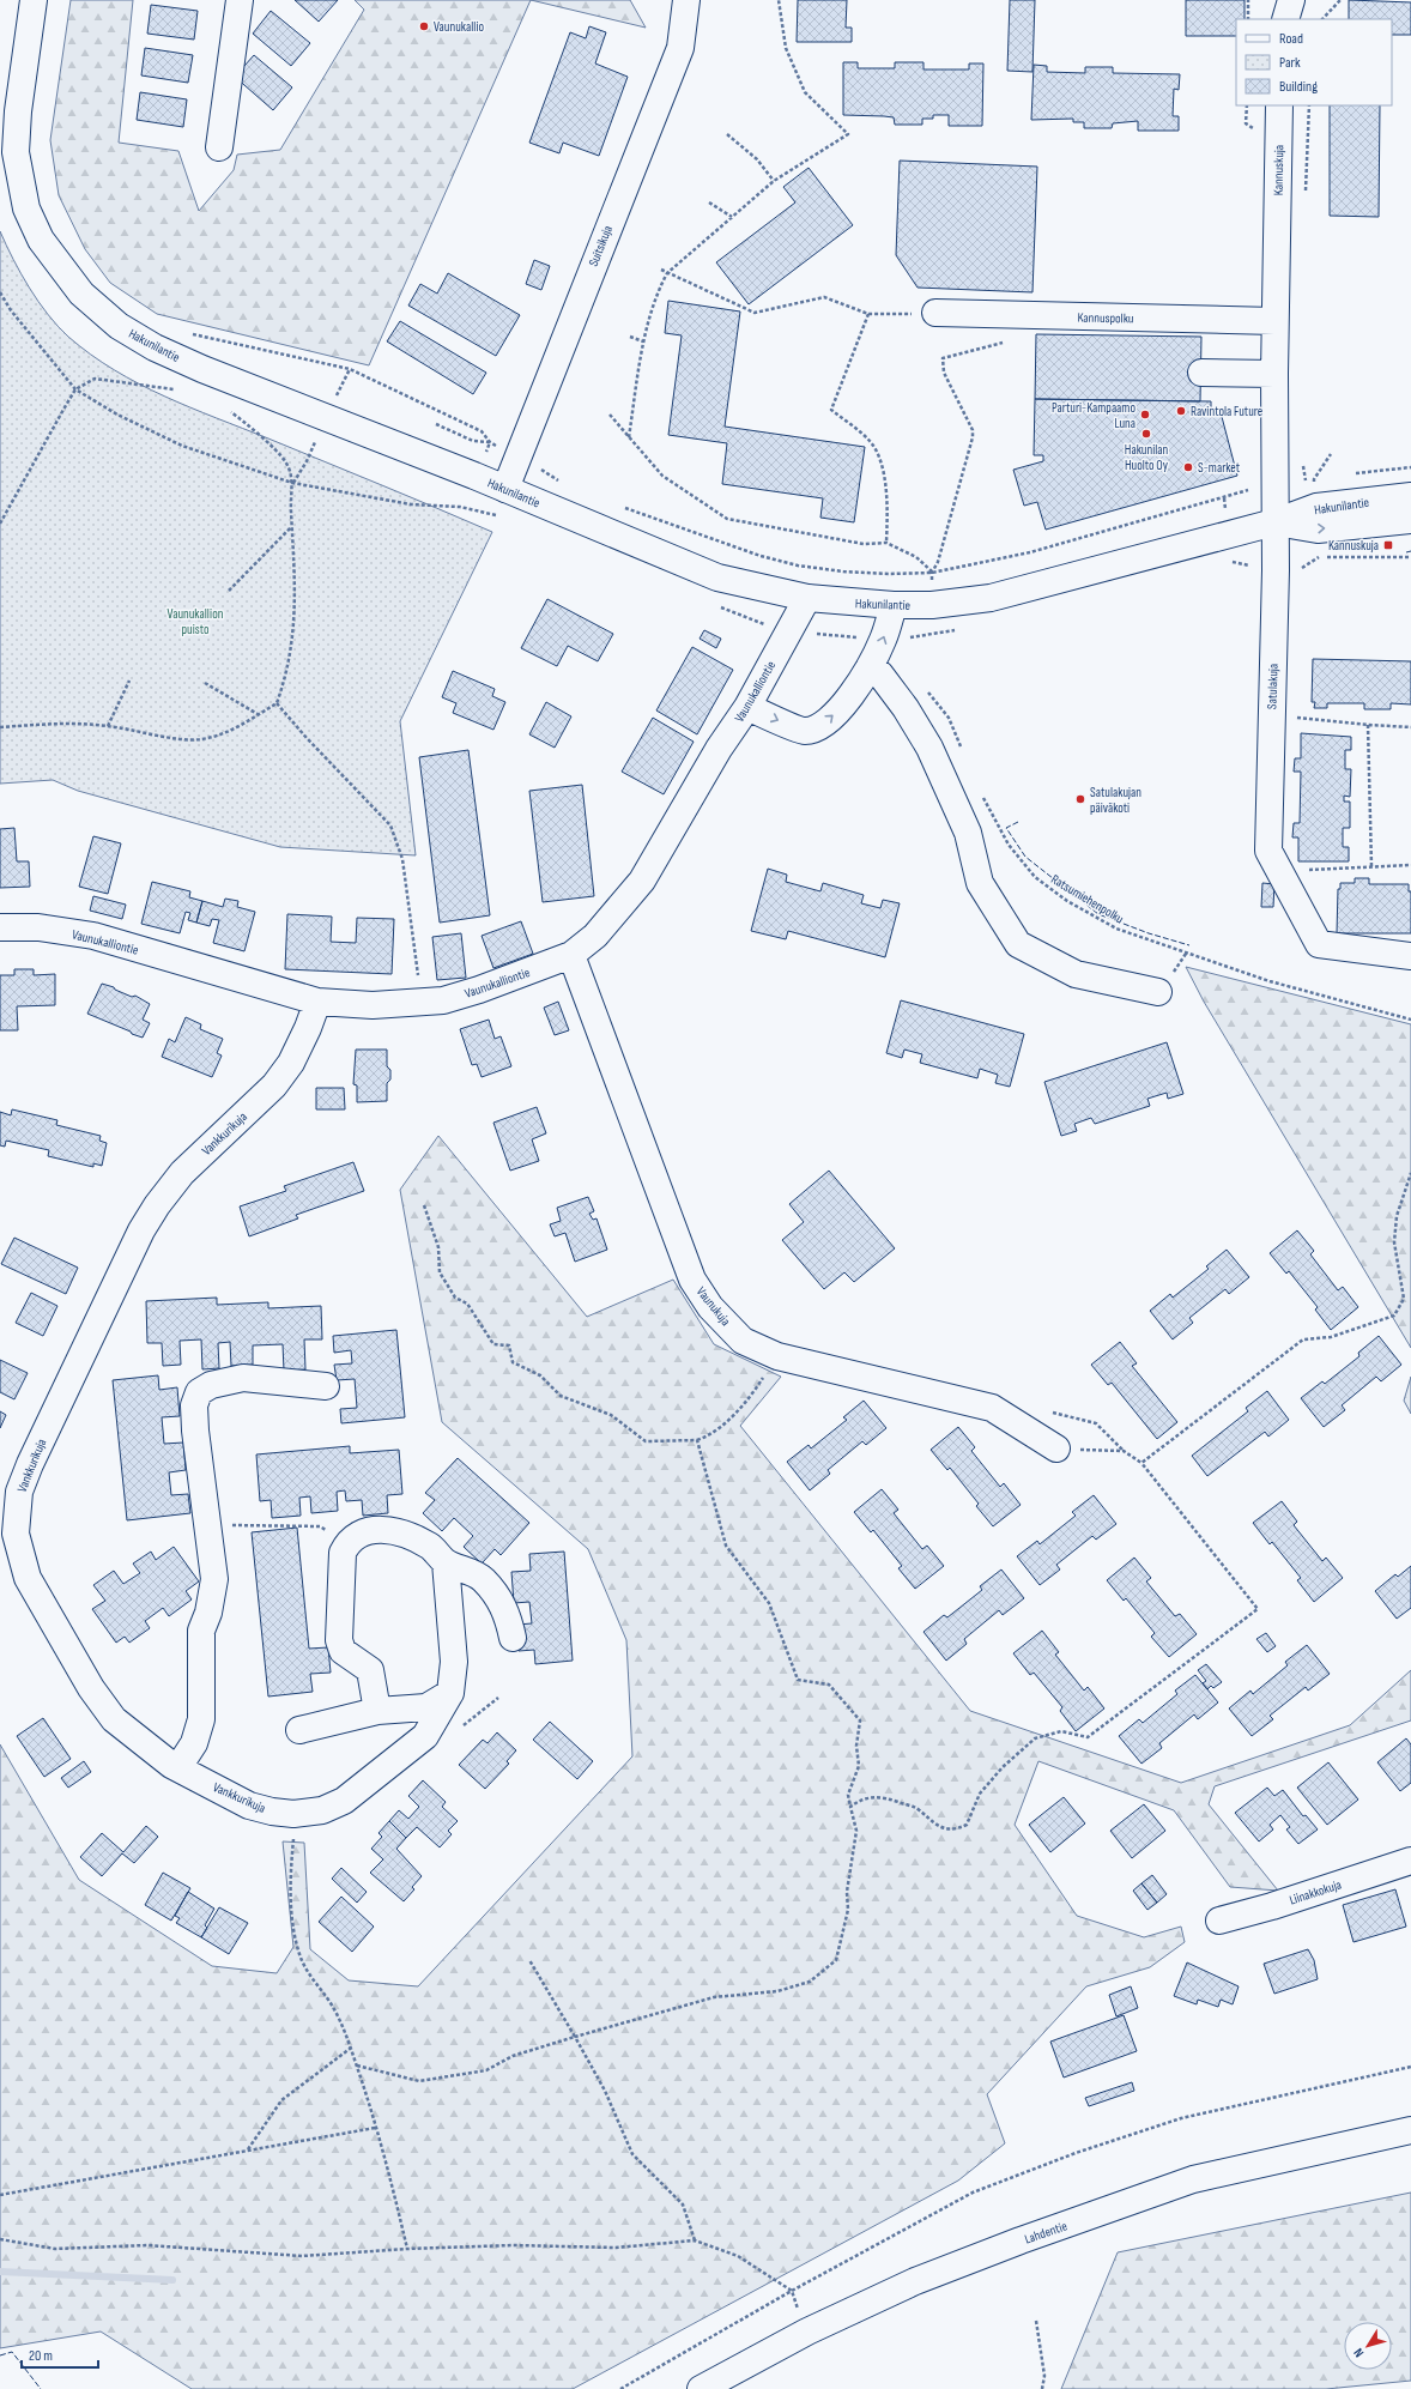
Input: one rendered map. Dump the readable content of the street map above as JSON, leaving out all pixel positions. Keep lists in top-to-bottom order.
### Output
{
  "streets": {
    "street": [
      "Kannuskuja",
      "Suitsikuja",
      "Kannuspolku",
      "Hakunilantie",
      "Satulakuja",
      "Vaunukalliontie",
      "Vankkurikuja",
      "Vaunukuja",
      "Liinakkokuja",
      "Lahdentie"
    ],
    "path": ["Ratsumiehenpolku"]
  },
  "crossings": [
    ["Kannuskuja", "Kannuspolku"],
    ["Kannuskuja", "Hakunilantie"],
    ["Kannuskuja", "Satulakuja"],
    ["Suitsikuja", "Hakunilantie"],
    ["Hakunilantie", "Satulakuja"],
    ["Hakunilantie", "Vaunukalliontie"],
    ["Vaunukalliontie", "Vankkurikuja"],
    ["Vaunukalliontie", "Vaunukuja"]
  ],
  "parks": ["Vaunukallion puisto"],
  "places": {
    "other": [
      "Vaunukallio",
      "Ravintola Future",
      "Parturi-Kampaamo Luna",
      "Hakunilan Huolto Oy",
      "S-market",
      "Satulakujan päiväkoti"
    ],
    "transit": ["Kannuskuja"]
  },
  "legend": ["Road", "Park", "Building"],
  "scale_bar": "20 m",
  "north": "bottom left"
}
